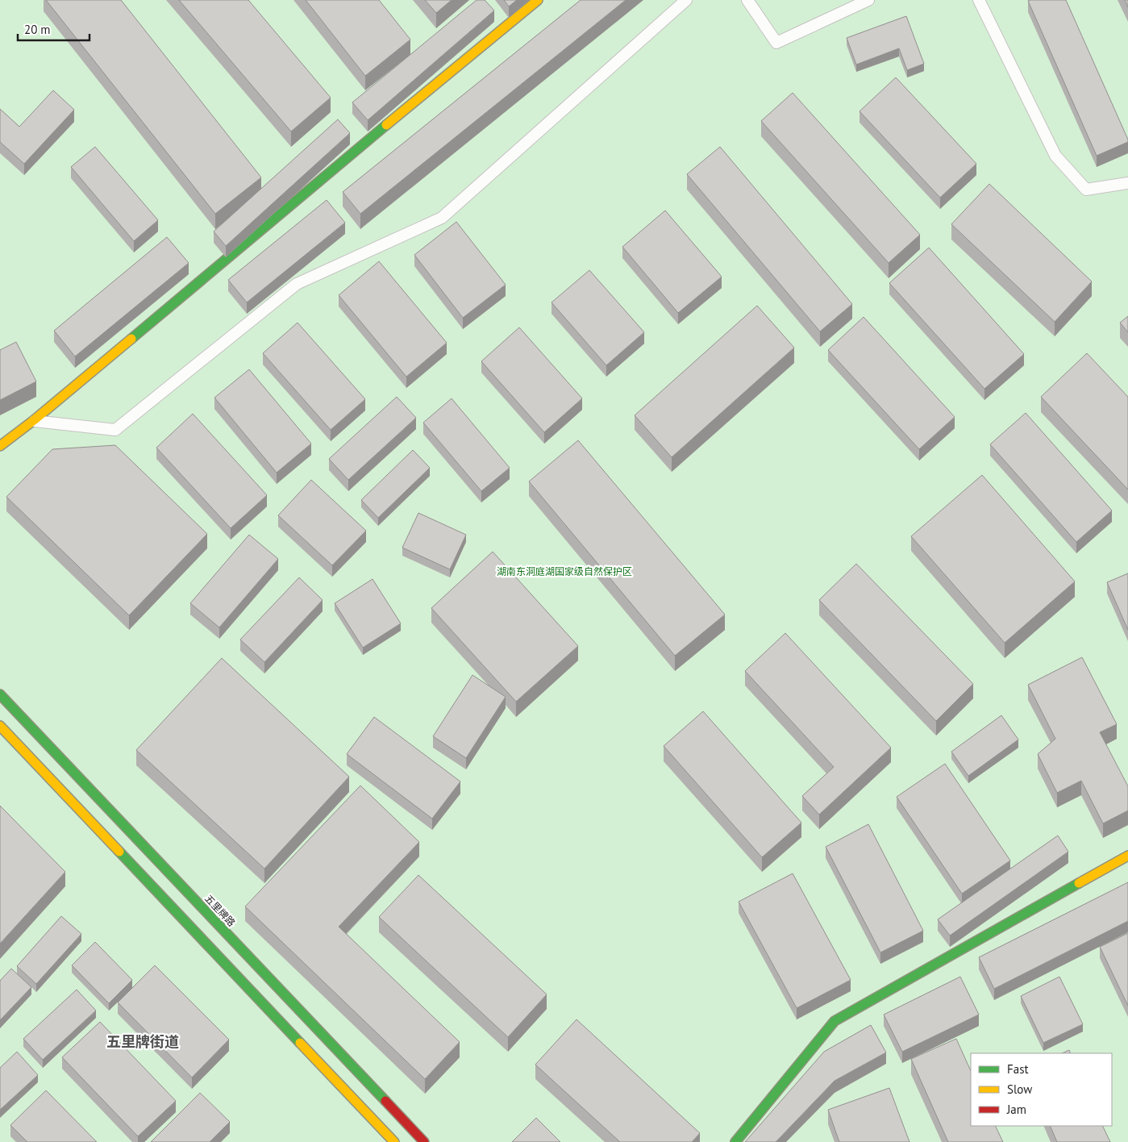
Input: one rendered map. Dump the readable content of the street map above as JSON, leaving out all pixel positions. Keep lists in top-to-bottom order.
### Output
{
  "streets": {
    "street": ["五里牌路"]
  },
  "districts": ["五里牌街道"],
  "parks": ["湖南东洞庭湖国家级自然保护区"],
  "legend": ["Fast", "Slow", "Jam"],
  "scale_bar": "20 m"
}
